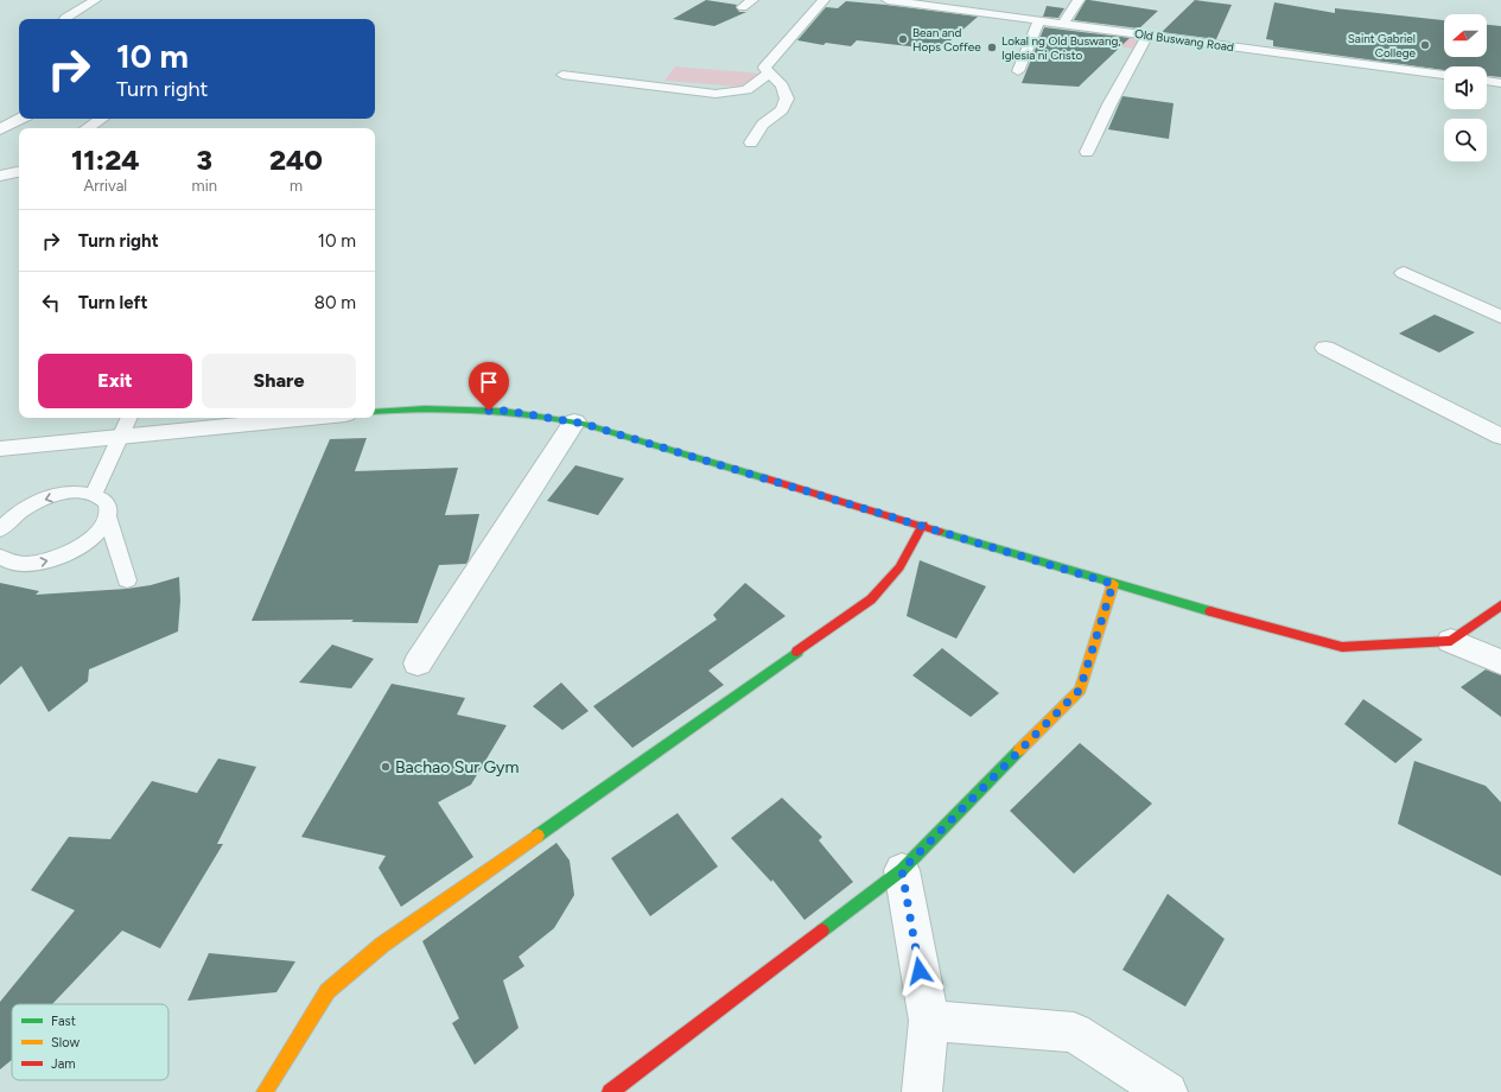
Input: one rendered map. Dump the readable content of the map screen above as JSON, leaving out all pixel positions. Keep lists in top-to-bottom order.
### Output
{
  "streets": {
    "street": ["Old Buswang Road"]
  },
  "places": [
    "Bean and Hops Coffee",
    "Saint Gabriel College",
    "Lokal ng Old Buswang, Iglesia ni Cristo",
    "Bachao Sur Gym"
  ],
  "legend": ["Fast", "Slow", "Jam"],
  "north": "left",
  "page": {
    "turn": ["10 m", "Turn right"],
    "eta": [
      "11:24",
      "Arrival",
      "3",
      "min",
      "240",
      "m"
    ],
    "list": [
      {
        "name": "Turn right",
        "value": "10 m"
      },
      {
        "name": "Turn left",
        "value": "80 m"
      }
    ],
    "buttons": ["Exit", "Share"]
  }
}
